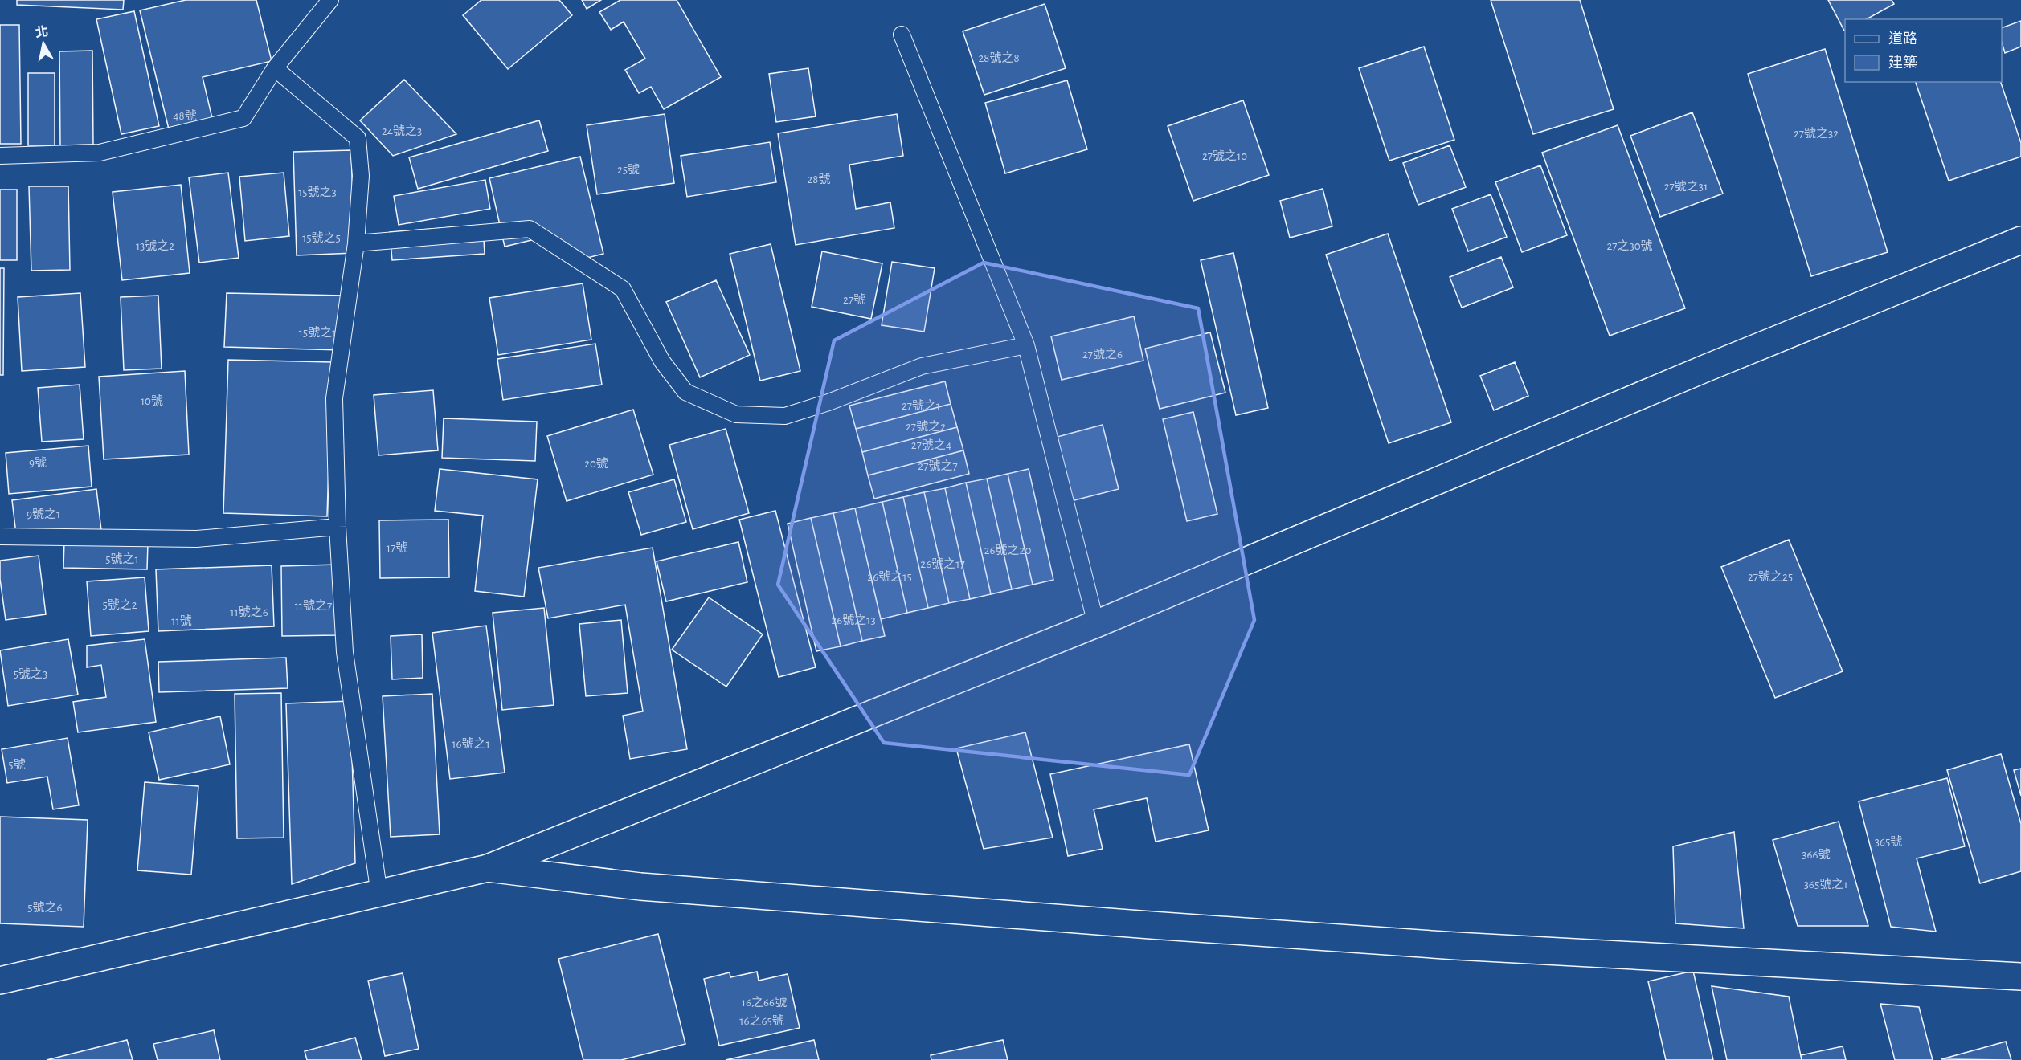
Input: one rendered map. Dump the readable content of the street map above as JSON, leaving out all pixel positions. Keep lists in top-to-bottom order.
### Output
{
  "house_numbers": [
    "28號之8",
    "48號",
    "24號之3",
    "27號之32",
    "27號之10",
    "25號",
    "28號",
    "27號之31",
    "15號之3",
    "15號之5",
    "13號之2",
    "27之30號",
    "27號",
    "15號之1",
    "27號之6",
    "10號",
    "27號之1",
    "27號之2",
    "27號之4",
    "9號",
    "20號",
    "27號之7",
    "9號之1",
    "17號",
    "26號之20",
    "5號之1",
    "26號之17",
    "26號之15",
    "27號之25",
    "5號之2",
    "11號之7",
    "11號之6",
    "26號之13",
    "11號",
    "5號之3",
    "16號之1",
    "5號",
    "365號",
    "366號",
    "365號之1",
    "5號之6",
    "16之66號",
    "16之65號"
  ],
  "legend": ["道路", "建築"],
  "north": "top"
}
